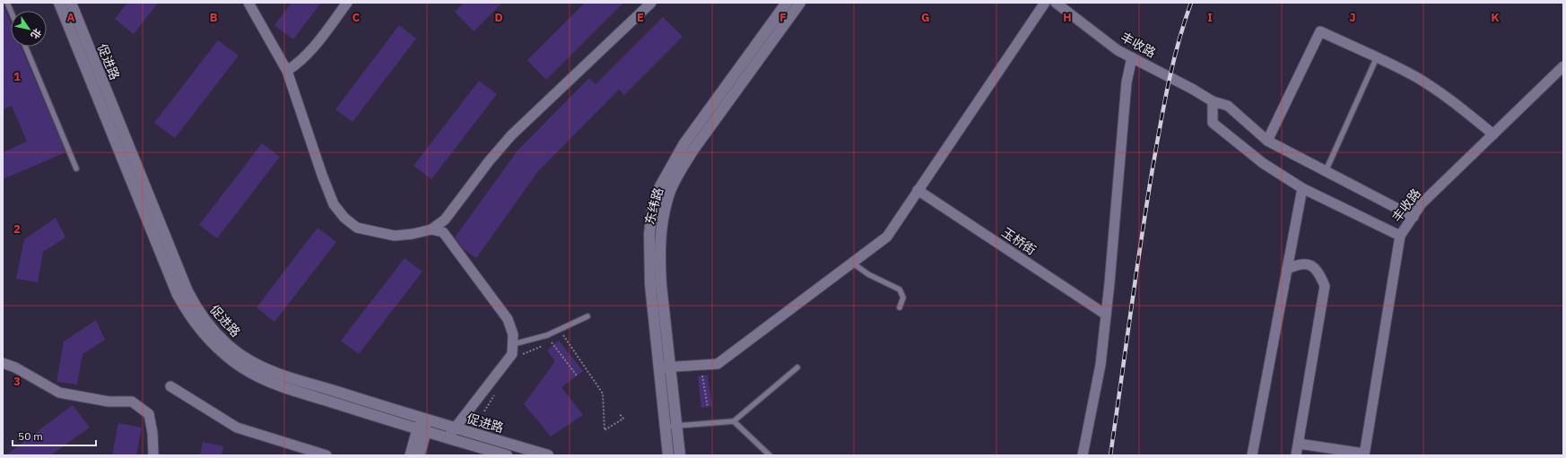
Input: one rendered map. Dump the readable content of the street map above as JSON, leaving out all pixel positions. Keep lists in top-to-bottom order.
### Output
{
  "streets": {
    "main road": ["促进路", "东纬路"],
    "street": ["丰收路", "玉桥街"]
  },
  "scale_bar": "50 m",
  "north": "bottom right",
  "grid": {
    "columns": [
      "A",
      "B",
      "C",
      "D",
      "E",
      "F",
      "G",
      "H",
      "I",
      "J",
      "K"
    ],
    "rows": ["1", "2", "3"]
  }
}
